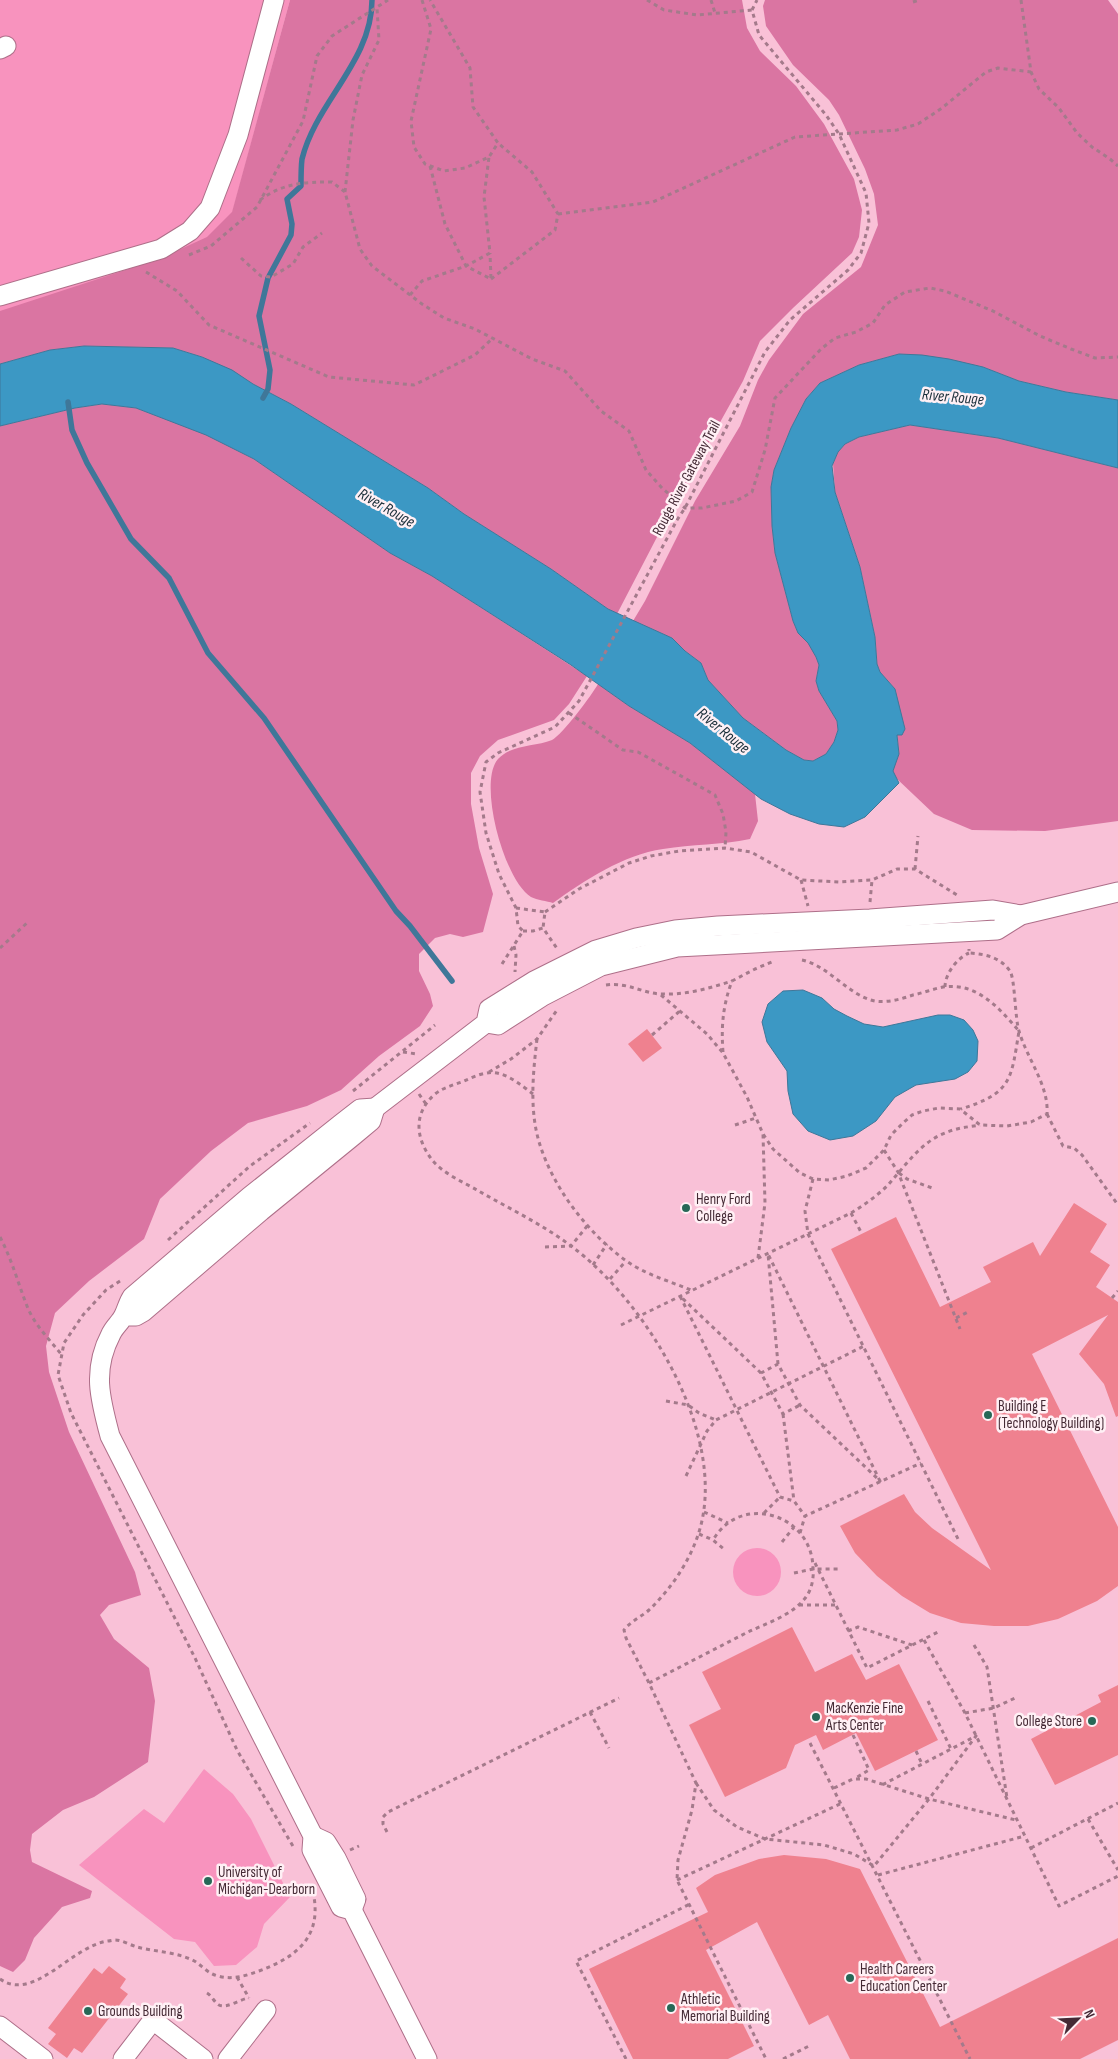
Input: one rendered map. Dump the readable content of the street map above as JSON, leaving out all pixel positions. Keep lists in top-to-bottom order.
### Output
{
  "streets": {
    "path": ["Rouge River Gateway Trail"]
  },
  "water": ["River Rouge"],
  "places": [
    "Henry Ford College",
    "Building E (Technology Building)",
    "MacKenzie Fine Arts Center",
    "College Store",
    "University of Michigan-Dearborn",
    "Health Careers Education Center",
    "Athletic Memorial Building",
    "Grounds Building"
  ],
  "north": "top right"
}
